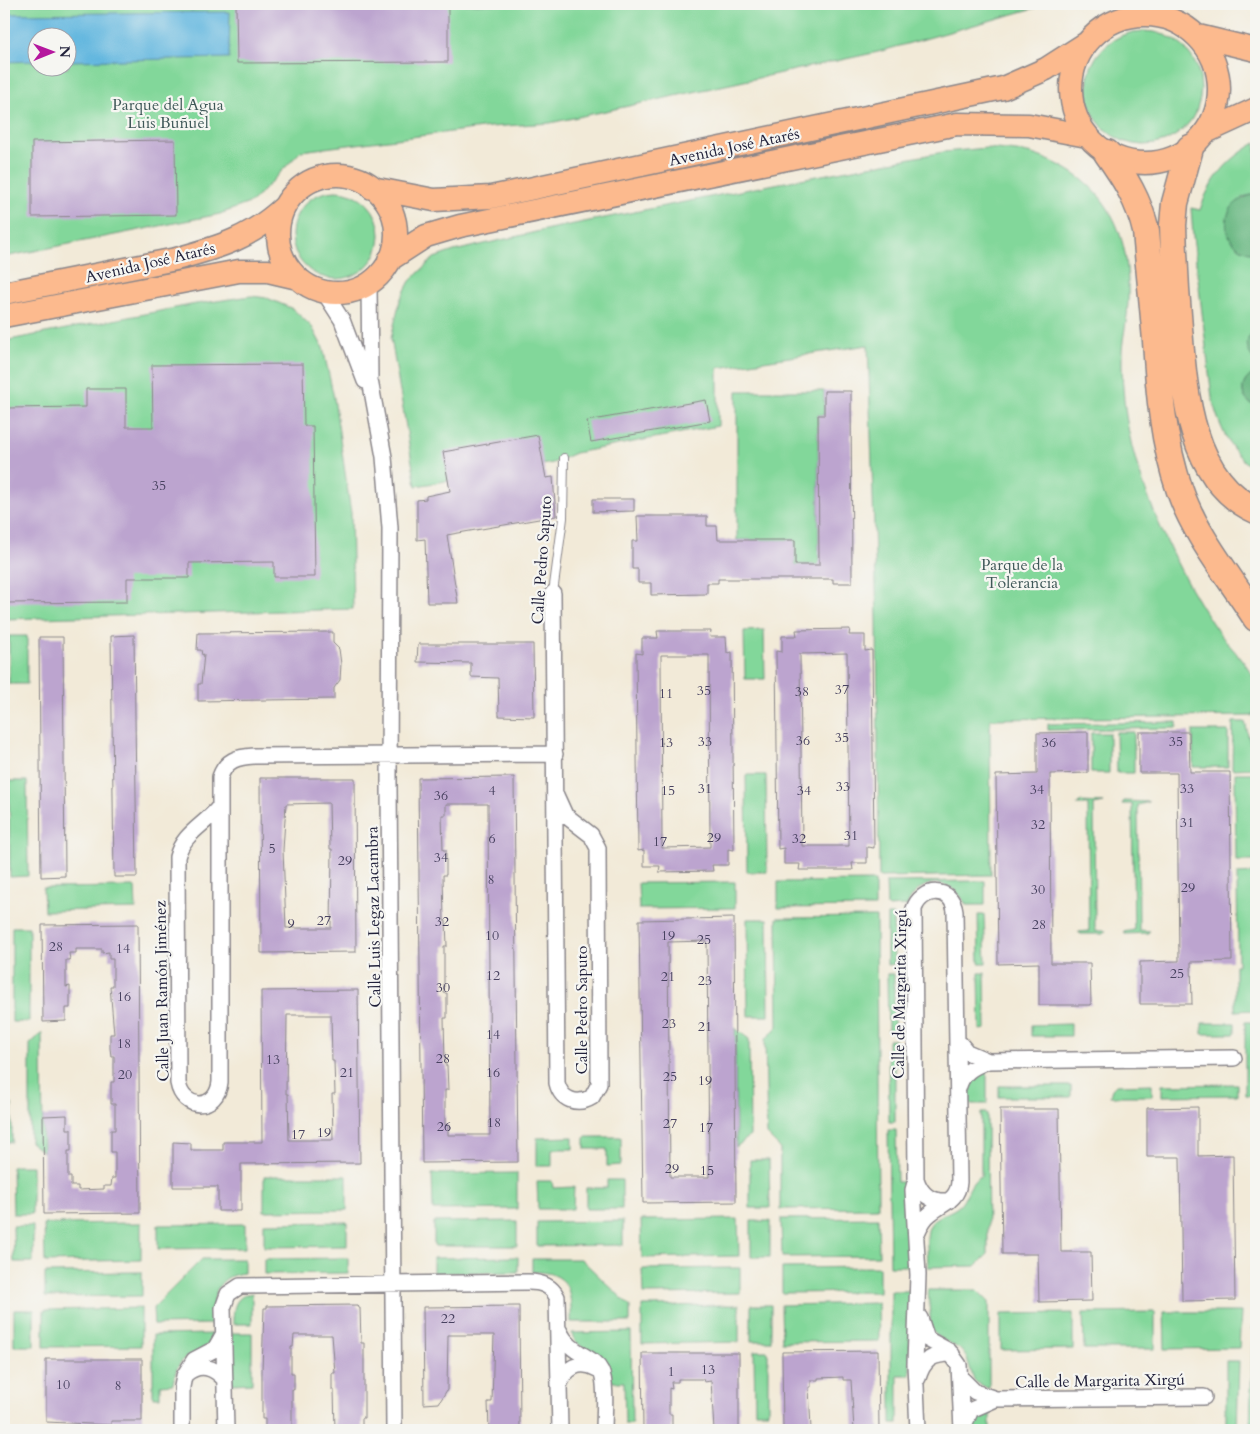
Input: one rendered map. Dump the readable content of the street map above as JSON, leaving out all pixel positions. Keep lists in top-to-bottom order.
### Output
{
  "streets": {
    "main road": ["Avenida José Atarés"],
    "street": [
      "Calle Pedro Saputo",
      "Calle Luis Legaz Lacambra",
      "Calle Juan Ramón Jiménez",
      "Calle de Margarita Xirgú"
    ]
  },
  "crossings": [
    ["Avenida José Atarés", "Calle Luis Legaz Lacambra"],
    ["Calle Luis Legaz Lacambra", "Calle Juan Ramón Jiménez"]
  ],
  "parks": ["Parque del Agua Luis Buñuel", "Parque de la Tolerancia"],
  "house_numbers": [
    "35",
    "37",
    "35",
    "38",
    "11",
    "35",
    "36",
    "33",
    "35",
    "13",
    "36",
    "33",
    "31",
    "33",
    "34",
    "4",
    "15",
    "34",
    "36",
    "31",
    "32",
    "31",
    "29",
    "6",
    "32",
    "17",
    "5",
    "34",
    "29",
    "8",
    "29",
    "30",
    "27",
    "32",
    "9",
    "28",
    "10",
    "19",
    "25",
    "28",
    "14",
    "25",
    "12",
    "21",
    "23",
    "30",
    "16",
    "23",
    "21",
    "14",
    "18",
    "28",
    "13",
    "21",
    "16",
    "20",
    "25",
    "19",
    "18",
    "27",
    "26",
    "17",
    "19",
    "17",
    "29",
    "15",
    "22",
    "13",
    "1",
    "10",
    "8"
  ],
  "north": "right"
}
